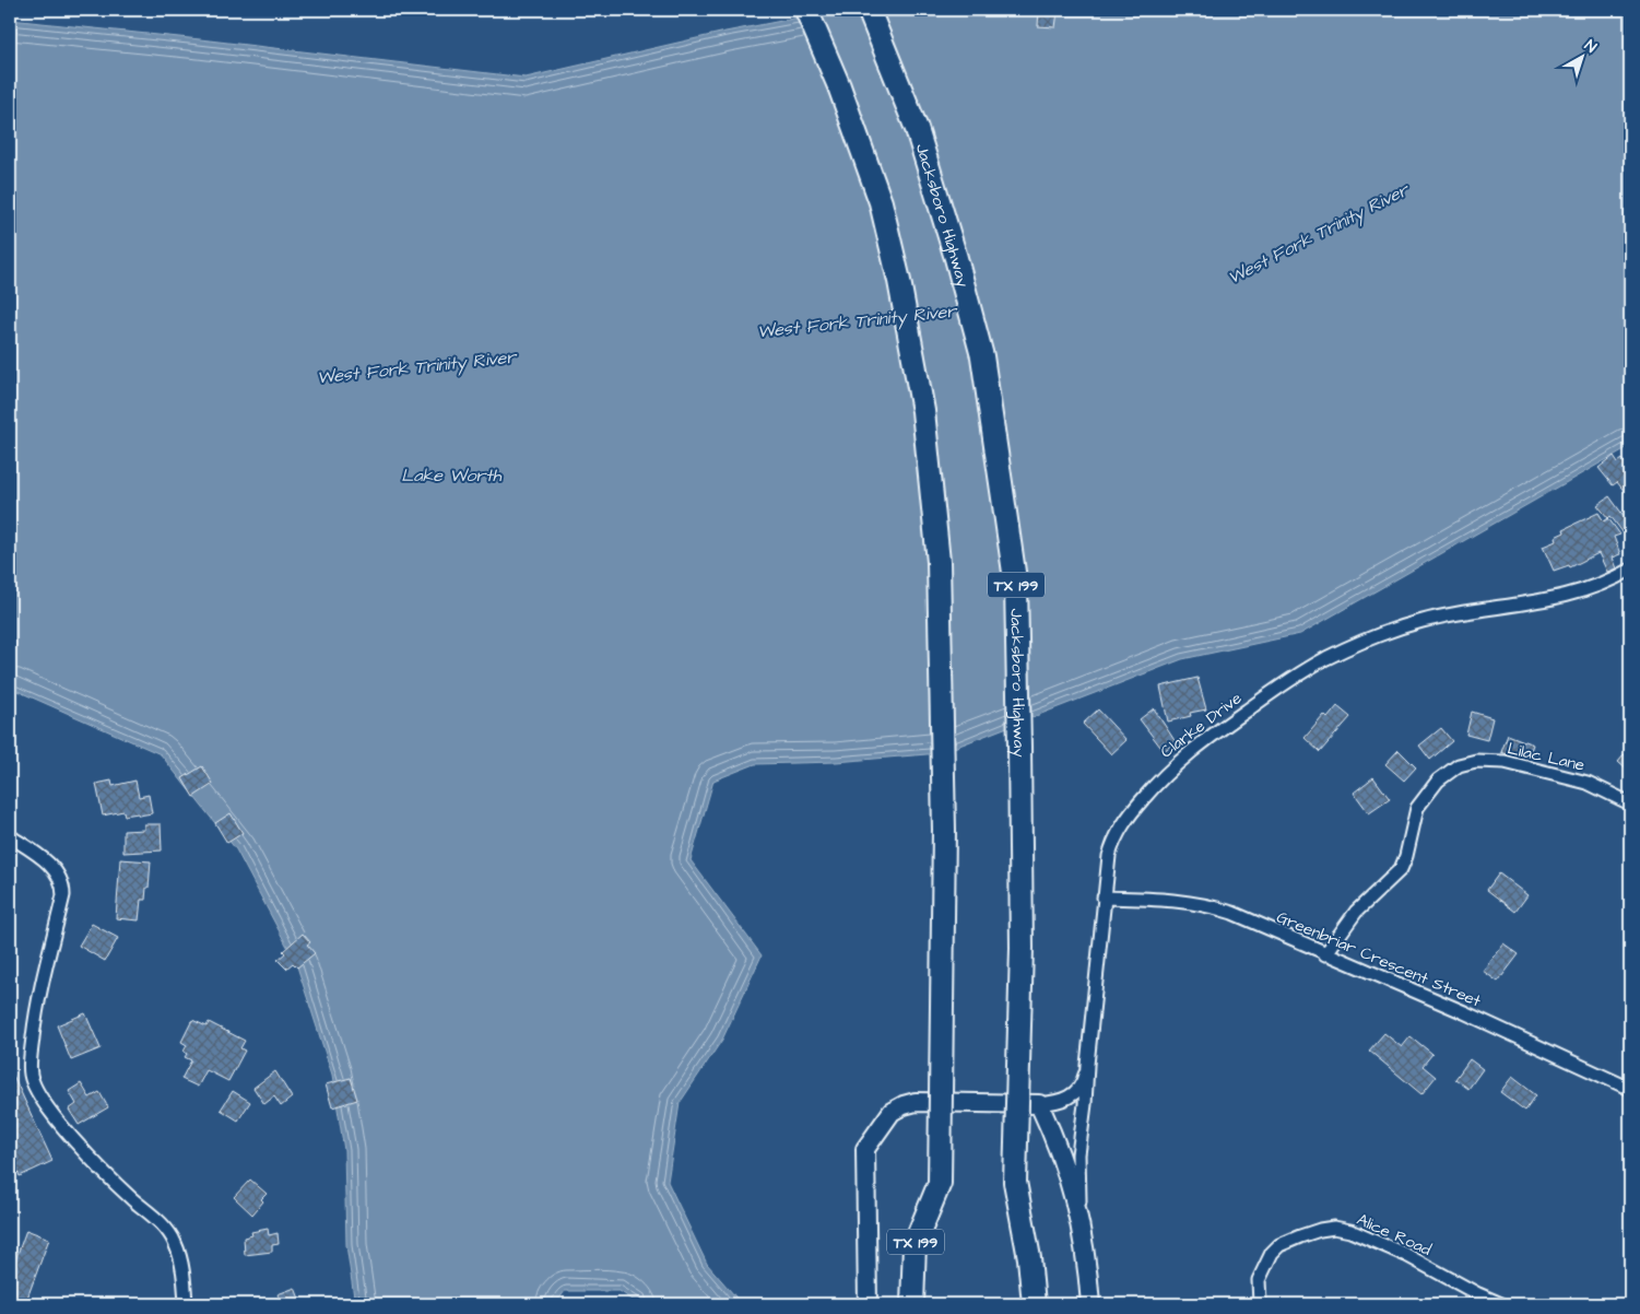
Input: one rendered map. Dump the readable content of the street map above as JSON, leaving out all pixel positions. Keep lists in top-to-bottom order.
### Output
{
  "streets": {
    "highway": ["Jacksboro Highway", "TX 199"],
    "street": [
      "Clarke Drive",
      "Lilac Lane",
      "Greenbriar Crescent Street",
      "Alice Road"
    ]
  },
  "crossings": [
    ["Clarke Drive", "Greenbriar Crescent Street"],
    ["Lilac Lane", "Greenbriar Crescent Street"]
  ],
  "water": ["West Fork Trinity River", "Lake Worth"],
  "north": "top right"
}
